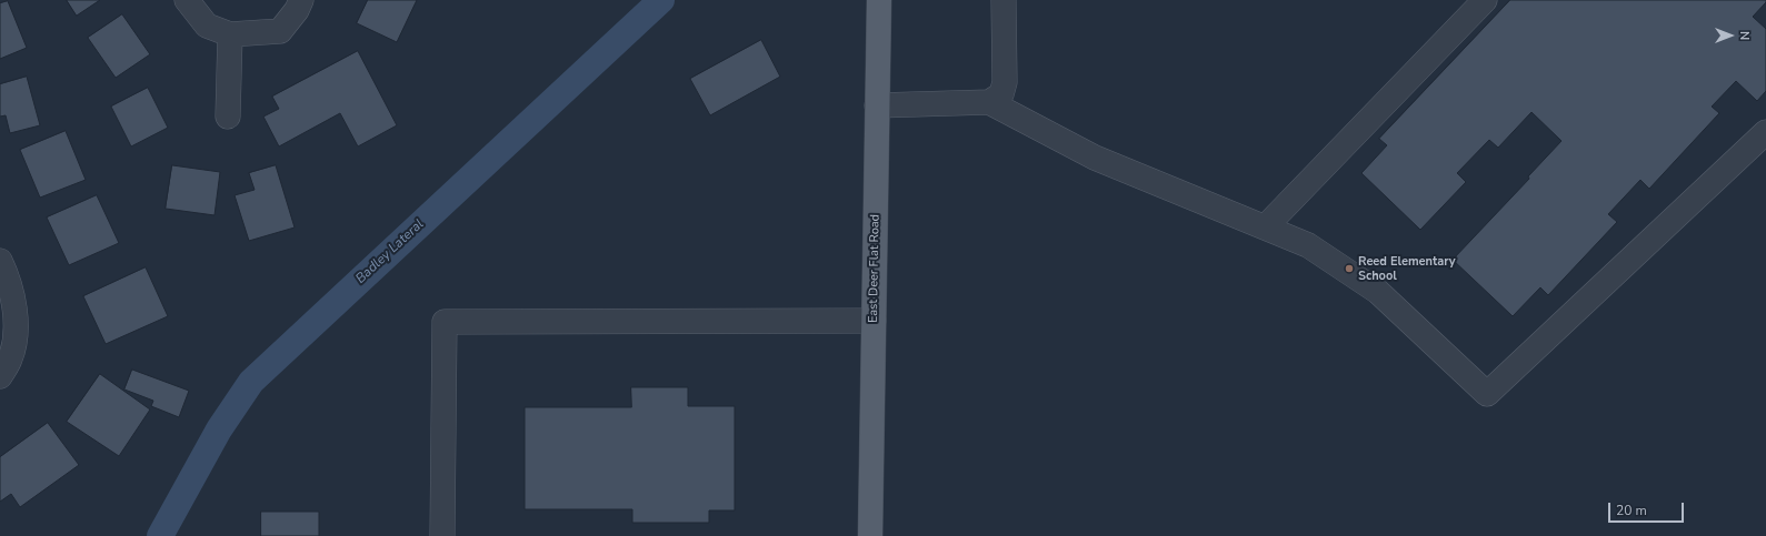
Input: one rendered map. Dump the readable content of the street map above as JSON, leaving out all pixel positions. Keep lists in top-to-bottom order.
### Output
{
  "streets": {
    "main road": ["East Deer Flat Road"]
  },
  "water": ["Badley Lateral"],
  "places": ["Reed Elementary School"],
  "scale_bar": "20 m",
  "north": "right"
}
